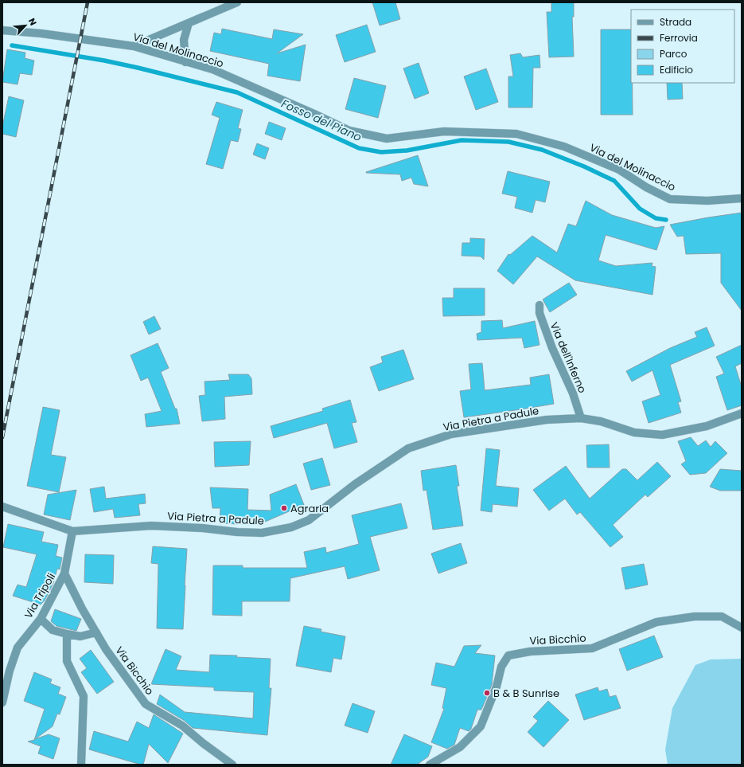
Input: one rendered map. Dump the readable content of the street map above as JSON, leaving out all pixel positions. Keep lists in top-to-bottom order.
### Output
{
  "streets": {
    "street": [
      "Via del Molinaccio",
      "Via dell'Inferno",
      "Via Pietra a Padule",
      "Via Tripoli",
      "Via Bicchio"
    ]
  },
  "crossings": [
    ["Via dell'Inferno", "Via Pietra a Padule"],
    ["Via Pietra a Padule", "Via Tripoli"],
    ["Via Tripoli", "Via Bicchio"]
  ],
  "water": ["Fosso del Piano"],
  "places": ["Agraria", "B & B Sunrise"],
  "legend": [
    "Strada",
    "Ferrovia",
    "Parco",
    "Edificio"
  ],
  "north": "top right"
}
